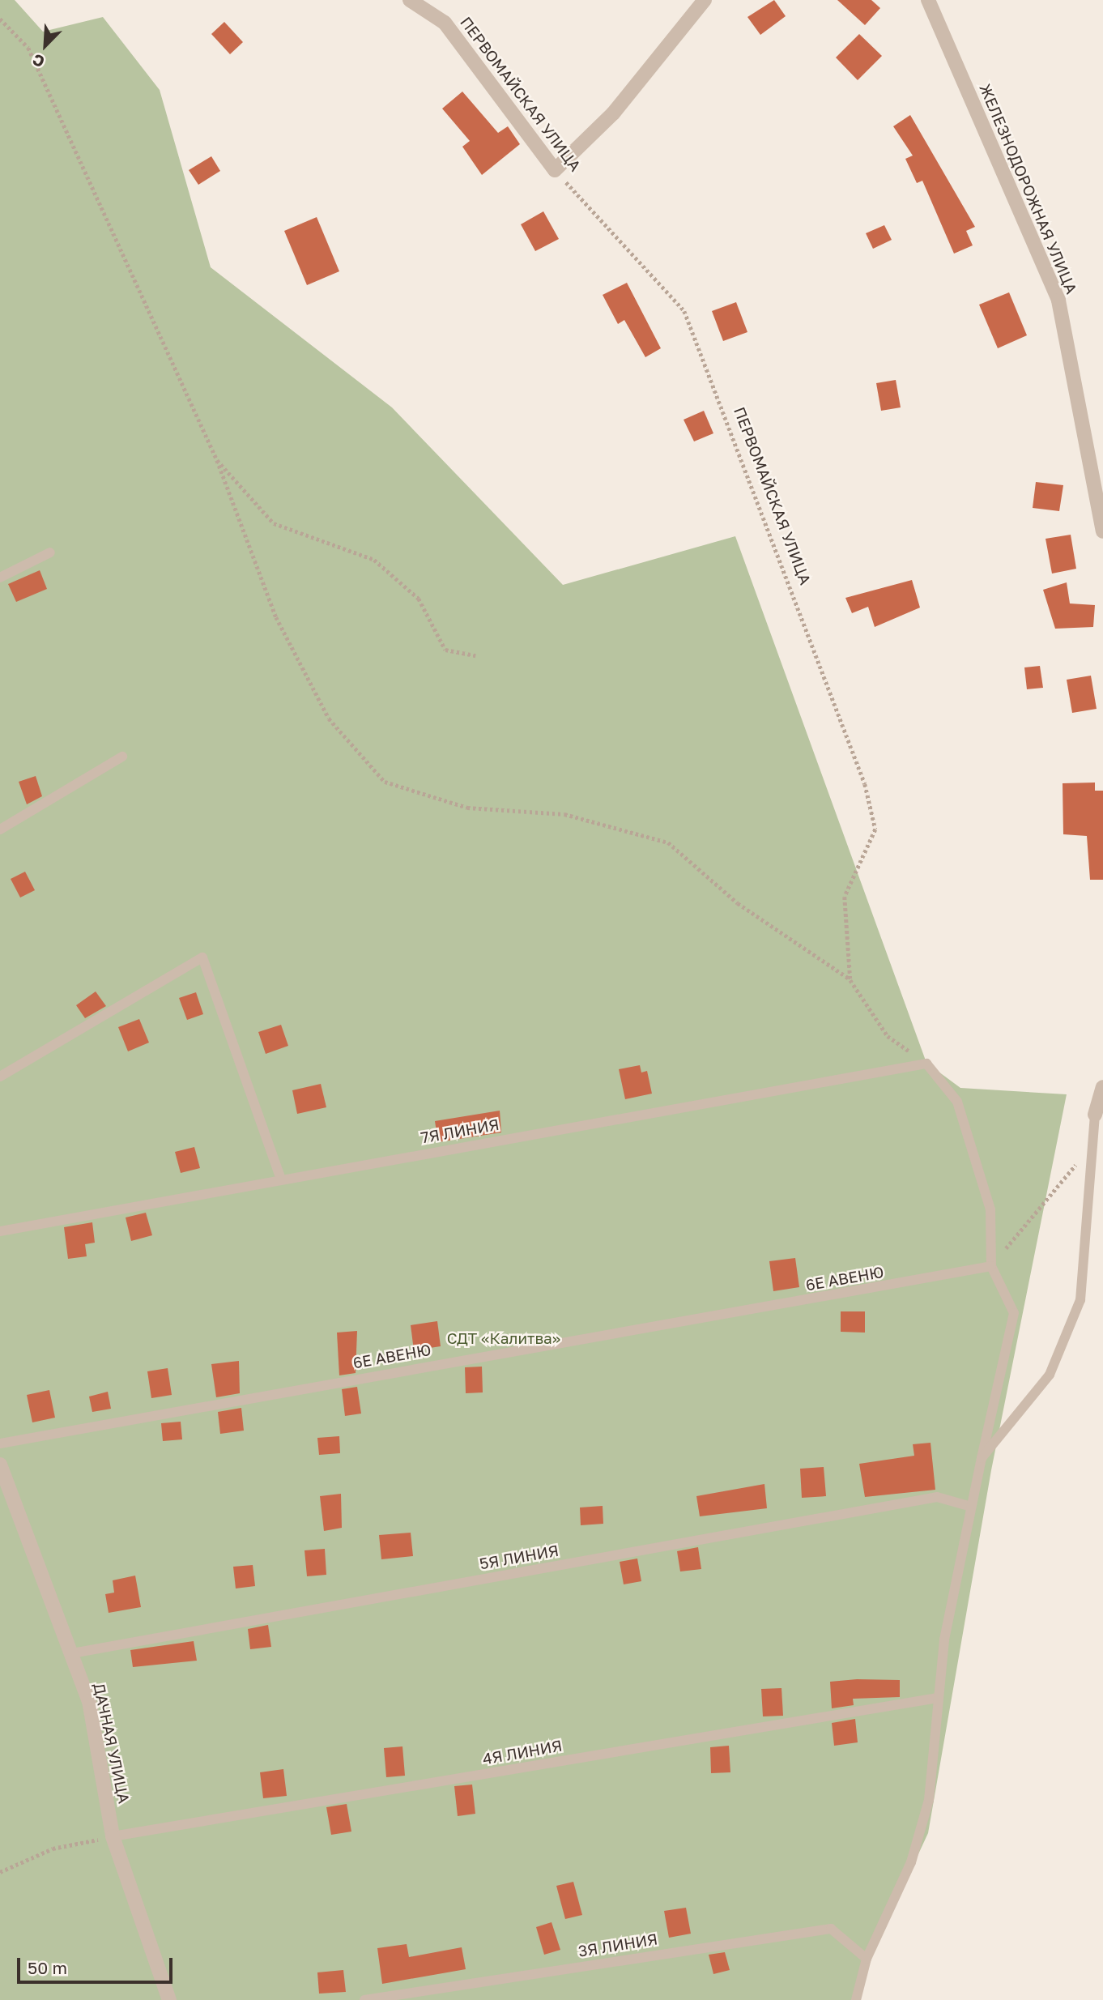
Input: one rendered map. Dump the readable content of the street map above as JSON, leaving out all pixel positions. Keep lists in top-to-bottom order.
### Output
{
  "streets": {
    "street": ["ПЕРВОМАЙСКАЯ УЛИЦА", "ЖЕЛЕЗНОДОРОЖНАЯ УЛИЦА", "ДАЧНАЯ УЛИЦА"],
    "lane": [
      "7Я ЛИНИЯ",
      "6Е АВЕНЮ",
      "5Я ЛИНИЯ",
      "4Я ЛИНИЯ",
      "3Я ЛИНИЯ"
    ]
  },
  "crossings": [
    ["ПЕРВОМАЙСКАЯ УЛИЦА", "7Я ЛИНИЯ"],
    ["5Я ЛИНИЯ", "ДАЧНАЯ УЛИЦА"],
    ["ДАЧНАЯ УЛИЦА", "4Я ЛИНИЯ"]
  ],
  "parks": ["СДТ «Калитва»"],
  "scale_bar": "50 m",
  "north": "bottom left"
}
